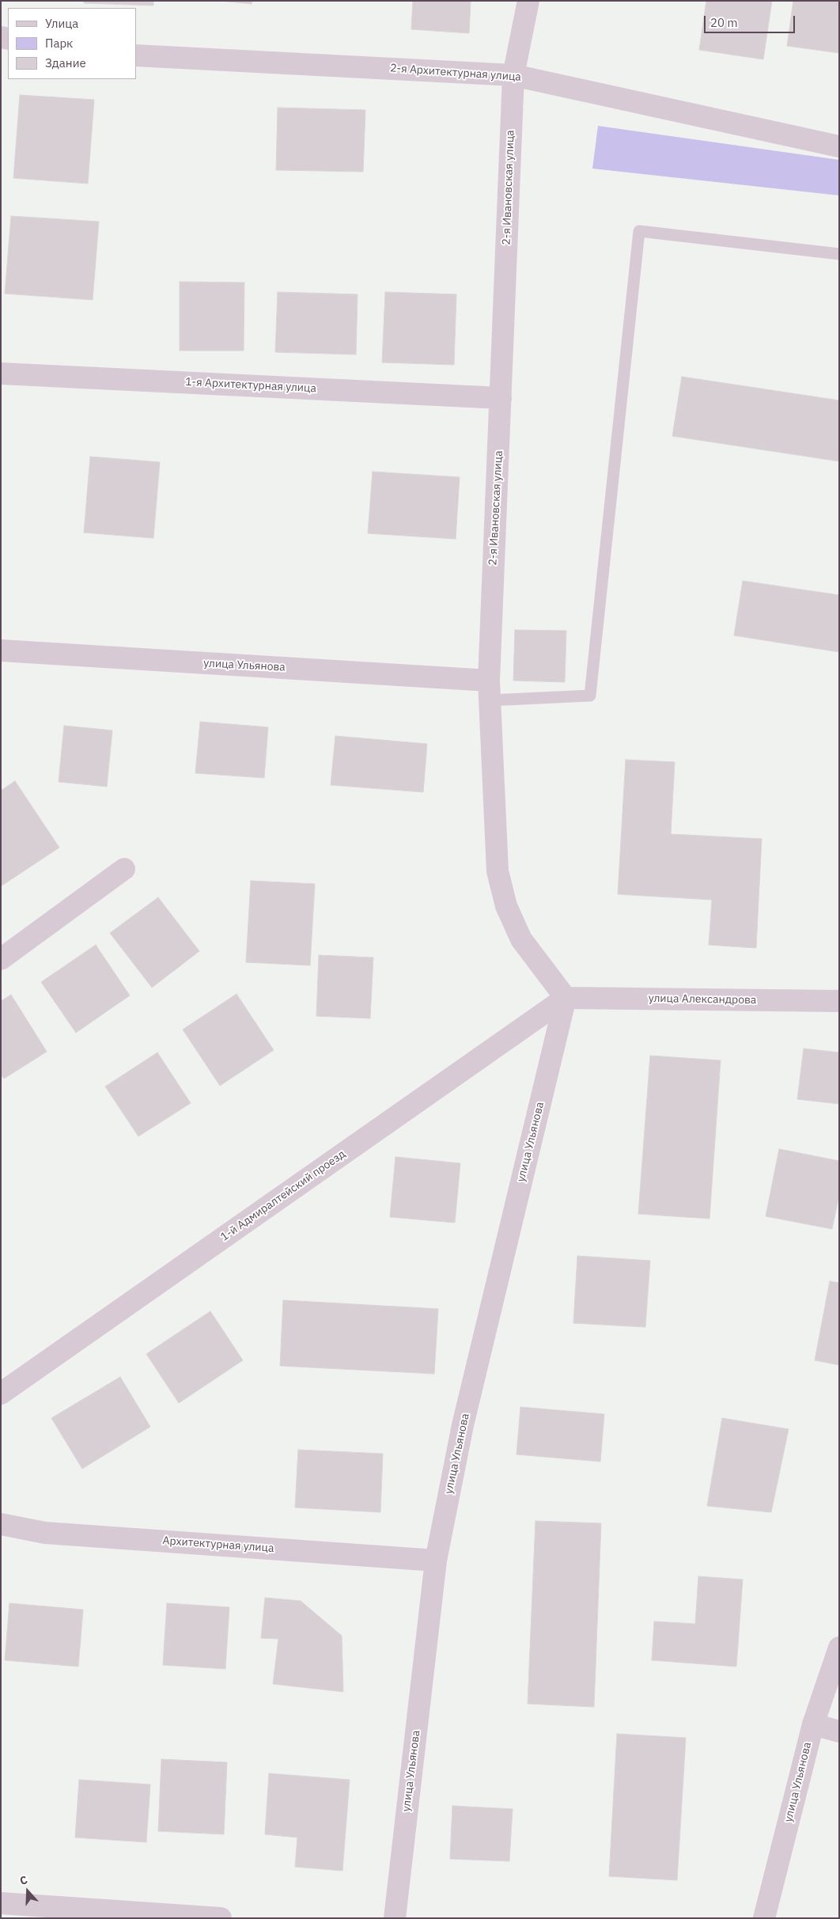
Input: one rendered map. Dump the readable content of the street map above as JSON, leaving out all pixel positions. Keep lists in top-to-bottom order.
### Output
{
  "streets": {
    "street": [
      "2-я Архитектурная улица",
      "2-я Ивановская улица",
      "1-я Архитектурная улица",
      "улица Ульянова",
      "улица Александрова",
      "1-й Адмиралтейский проезд",
      "Архитектурная улица"
    ]
  },
  "crossings": [
    ["2-я Архитектурная улица", "2-я Ивановская улица"],
    ["2-я Ивановская улица", "1-я Архитектурная улица"],
    ["2-я Ивановская улица", "улица Ульянова"],
    ["2-я Ивановская улица", "улица Александрова"],
    ["2-я Ивановская улица", "1-й Адмиралтейский проезд"],
    ["улица Ульянова", "улица Александрова"],
    ["улица Ульянова", "1-й Адмиралтейский проезд"],
    ["улица Ульянова", "Архитектурная улица"],
    ["улица Александрова", "1-й Адмиралтейский проезд"]
  ],
  "legend": ["Улица", "Парк", "Здание"],
  "scale_bar": "20 m",
  "north": "top"
}
